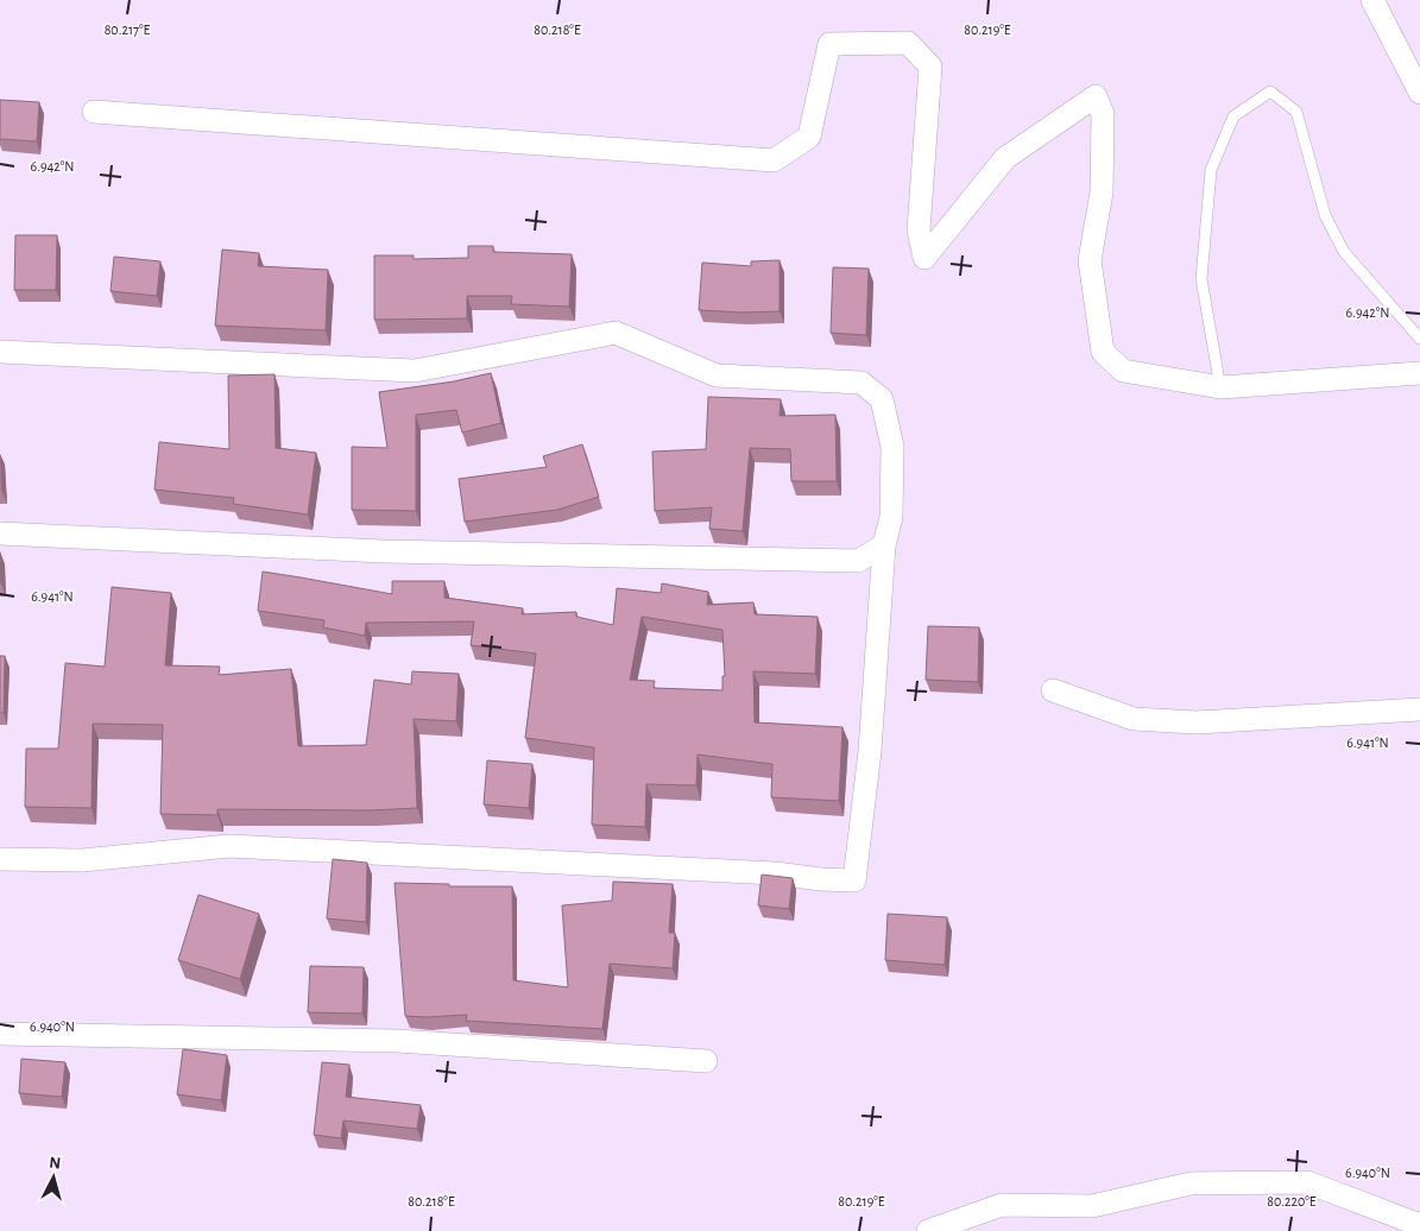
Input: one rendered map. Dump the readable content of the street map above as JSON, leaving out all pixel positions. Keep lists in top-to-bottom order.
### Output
{
  "north": "top",
  "coordinates": [
    "80.217°E",
    "80.218°E",
    "80.219°E",
    "6.942°N",
    "6.941°N",
    "6.940°N",
    "80.220°E"
  ]
}
